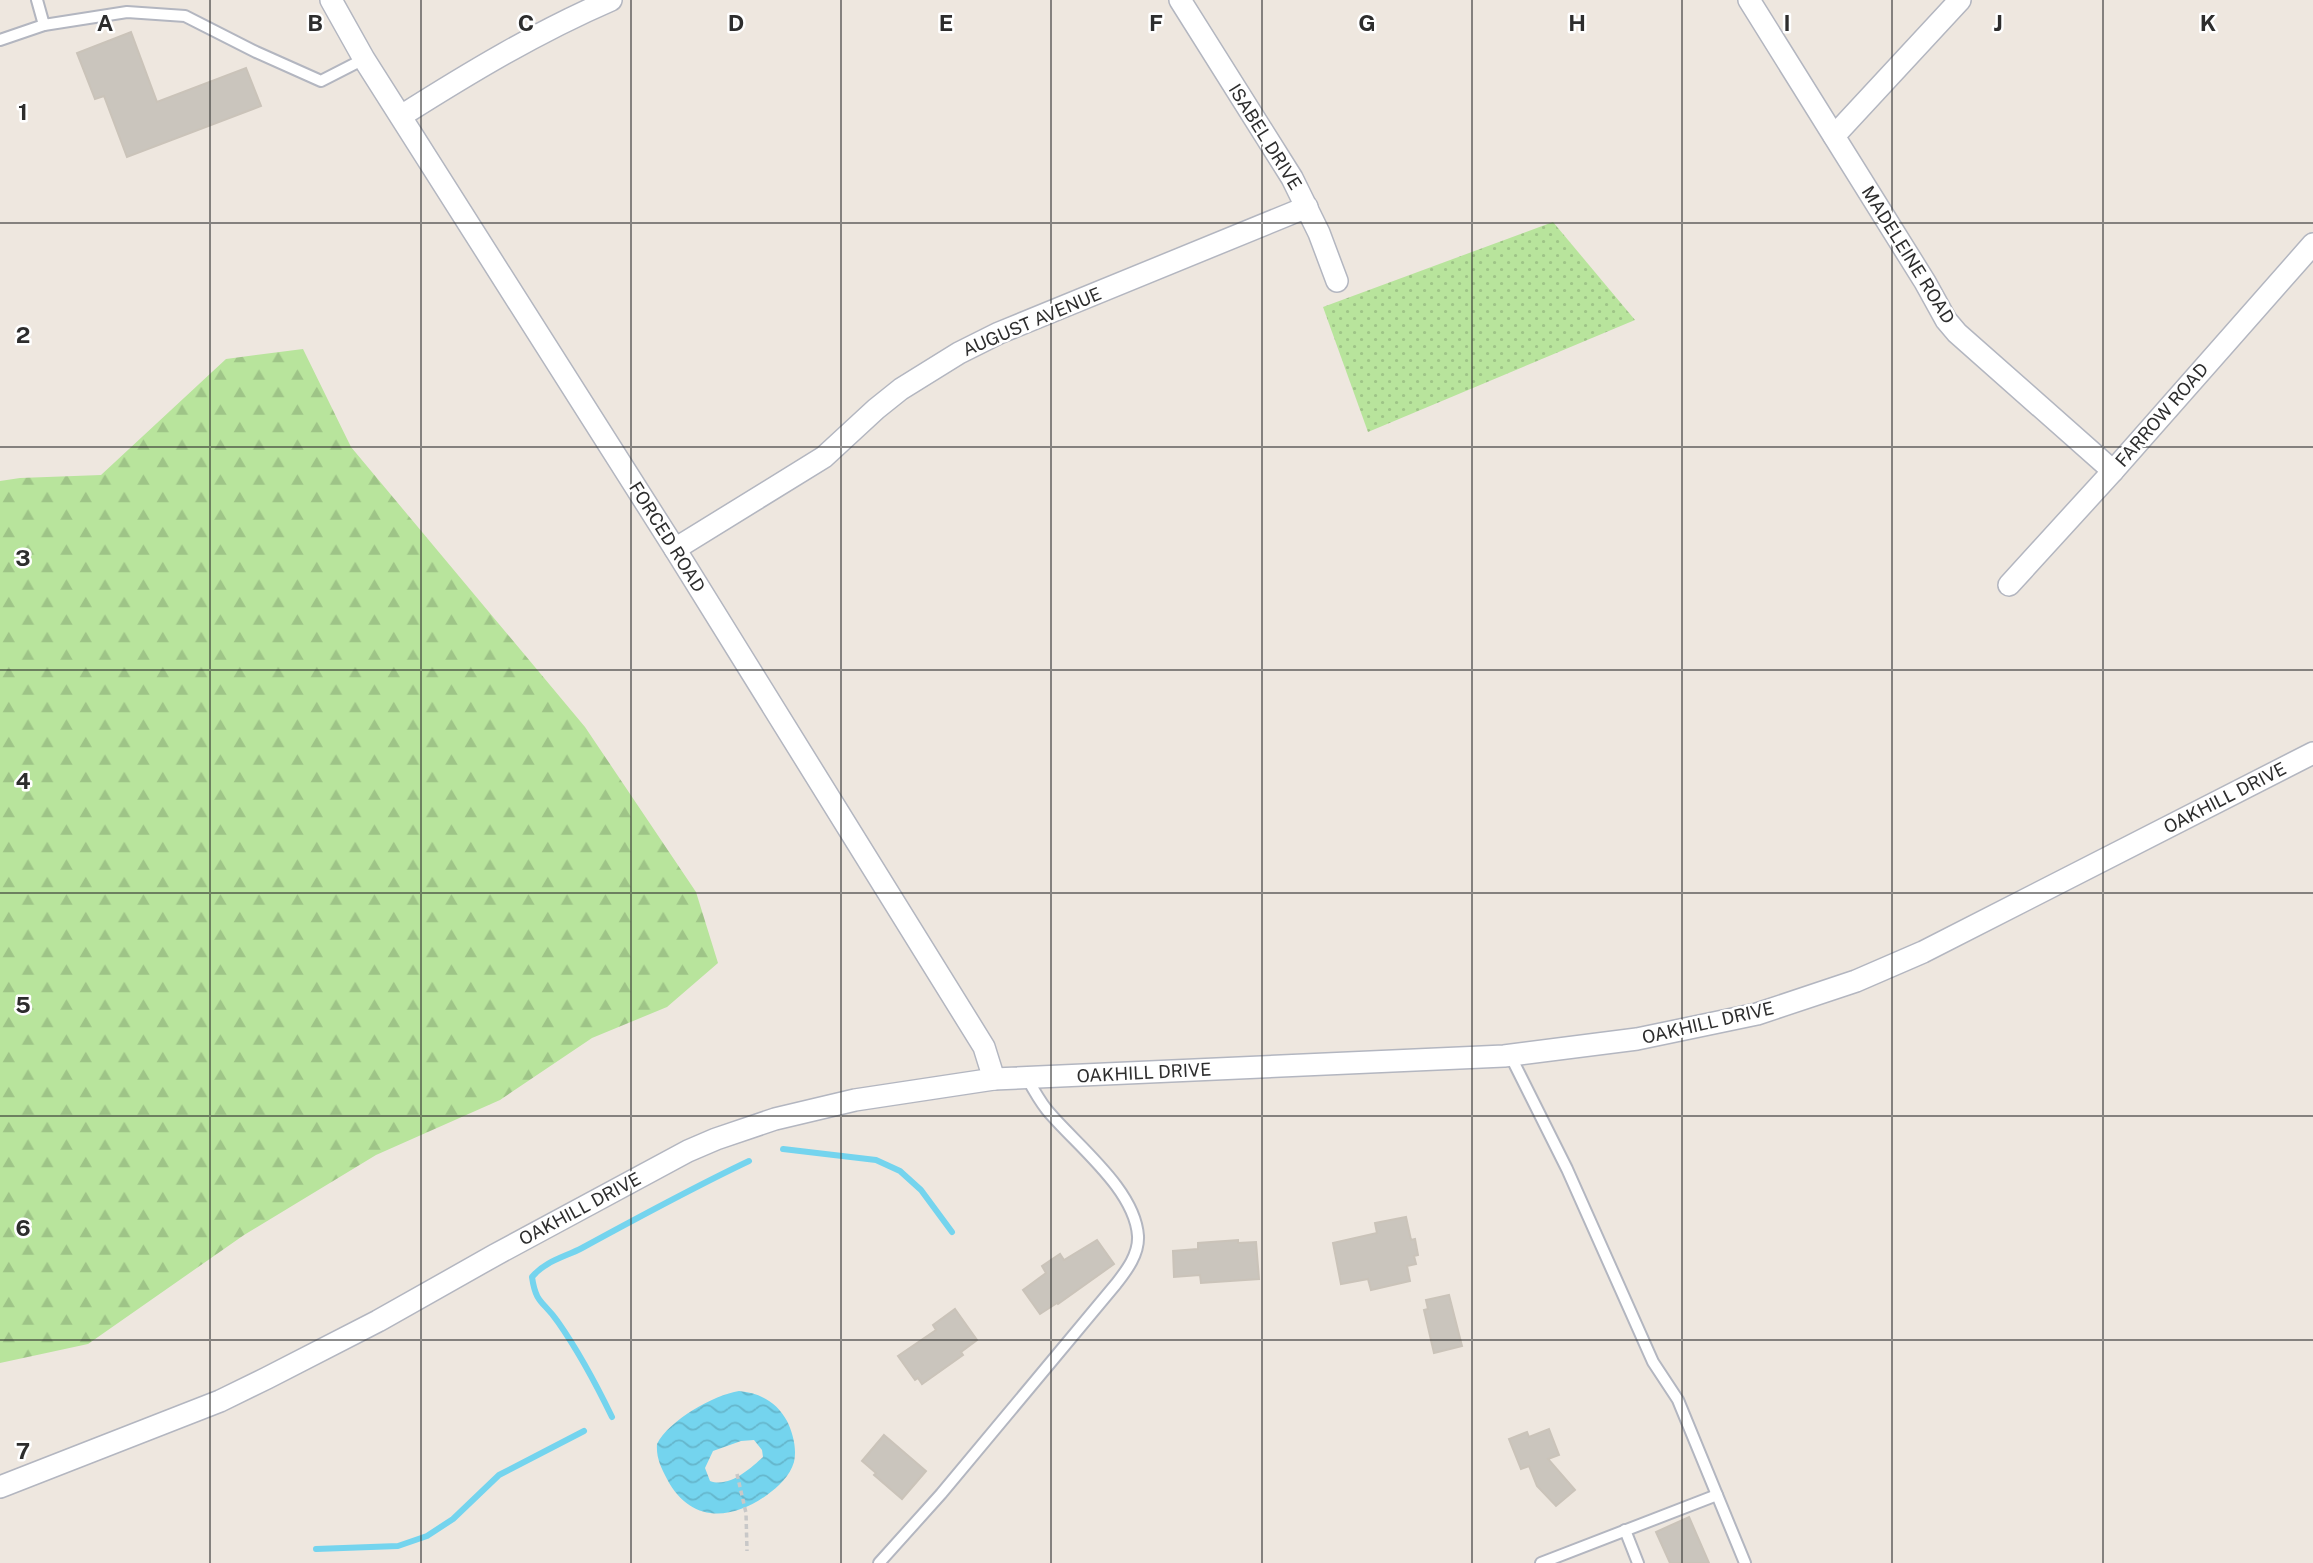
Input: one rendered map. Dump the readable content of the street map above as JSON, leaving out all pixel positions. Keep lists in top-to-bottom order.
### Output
{
  "streets": {
    "street": [
      "ISABEL DRIVE",
      "MADELEINE ROAD",
      "AUGUST AVENUE",
      "FARROW ROAD",
      "FORCED ROAD",
      "OAKHILL DRIVE"
    ]
  },
  "crossings": [
    ["ISABEL DRIVE", "AUGUST AVENUE"],
    ["MADELEINE ROAD", "FARROW ROAD"],
    ["AUGUST AVENUE", "FORCED ROAD"],
    ["FORCED ROAD", "OAKHILL DRIVE"]
  ],
  "grid": {
    "columns": [
      "A",
      "B",
      "C",
      "D",
      "E",
      "F",
      "G",
      "H",
      "I",
      "J",
      "K"
    ],
    "rows": [
      "1",
      "2",
      "3",
      "4",
      "5",
      "6",
      "7"
    ]
  }
}
